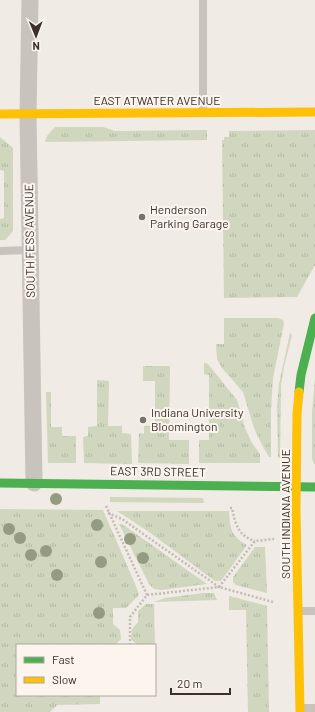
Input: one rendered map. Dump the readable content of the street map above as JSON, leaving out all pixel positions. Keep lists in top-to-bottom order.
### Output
{
  "streets": {
    "main road": ["EAST ATWATER AVENUE", "EAST 3RD STREET", "SOUTH INDIANA AVENUE"],
    "street": ["SOUTH FESS AVENUE"]
  },
  "crossings": [
    ["EAST ATWATER AVENUE", "SOUTH FESS AVENUE"],
    ["SOUTH FESS AVENUE", "EAST 3RD STREET"],
    ["EAST 3RD STREET", "SOUTH INDIANA AVENUE"]
  ],
  "places": ["Henderson Parking Garage", "Indiana University Bloomington"],
  "legend": ["Fast", "Slow"],
  "scale_bar": "20 m",
  "north": "bottom"
}
